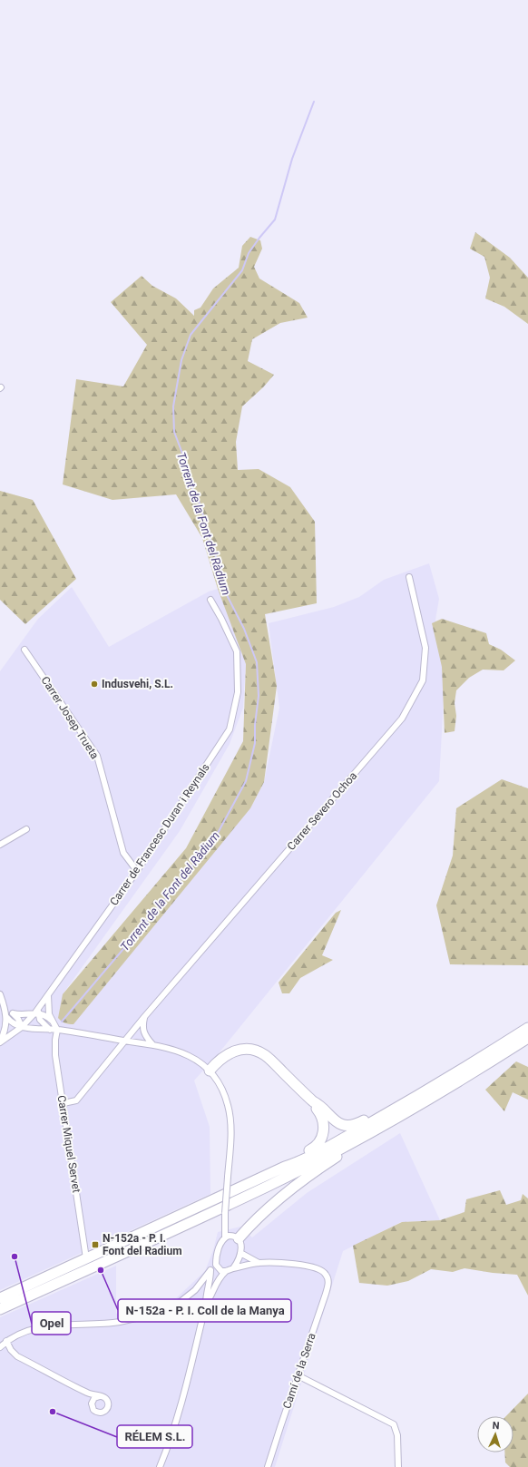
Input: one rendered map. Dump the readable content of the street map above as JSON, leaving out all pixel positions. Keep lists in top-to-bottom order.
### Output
{
  "streets": {
    "street": [
      "Carrer Josep Trueta",
      "Carrer Severo Ochoa",
      "Carrer de Francesc Duran i Reynals",
      "Carrer Miquel Servet",
      "Camí de la Serra"
    ]
  },
  "crossings": [
    ["Carrer Josep Trueta", "Carrer de Francesc Duran i Reynals"],
    ["Carrer Severo Ochoa", "Carrer Miquel Servet"]
  ],
  "water": ["Torrent de la Font del Ràdium"],
  "places": {
    "other": [
      "Indusvehi, S.L.",
      "Opel",
      "N-152a - P. I. Coll de la Manya",
      "RÉLEM S.L."
    ],
    "transit": ["N-152a - P. I. Font del Radium"]
  },
  "north": "top"
}
